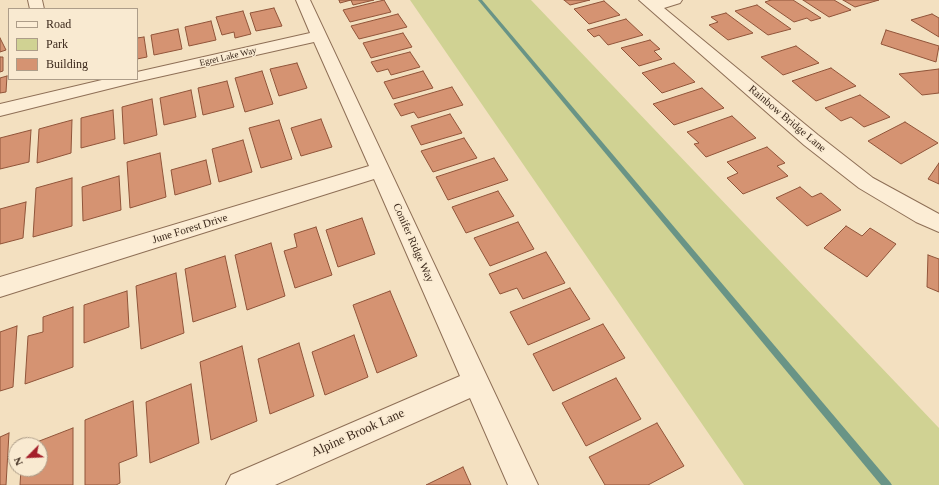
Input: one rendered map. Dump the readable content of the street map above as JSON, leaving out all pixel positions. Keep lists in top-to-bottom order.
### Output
{
  "streets": {
    "street": [
      "Egret Lake Way",
      "Rainbow Bridge Lane",
      "June Forest Drive",
      "Conifer Ridge Way",
      "Alpine Brook Lane"
    ]
  },
  "crossings": [
    ["Egret Lake Way", "Conifer Ridge Way"],
    ["June Forest Drive", "Conifer Ridge Way"],
    ["Conifer Ridge Way", "Alpine Brook Lane"]
  ],
  "legend": ["Road", "Park", "Building"],
  "north": "bottom left"
}
